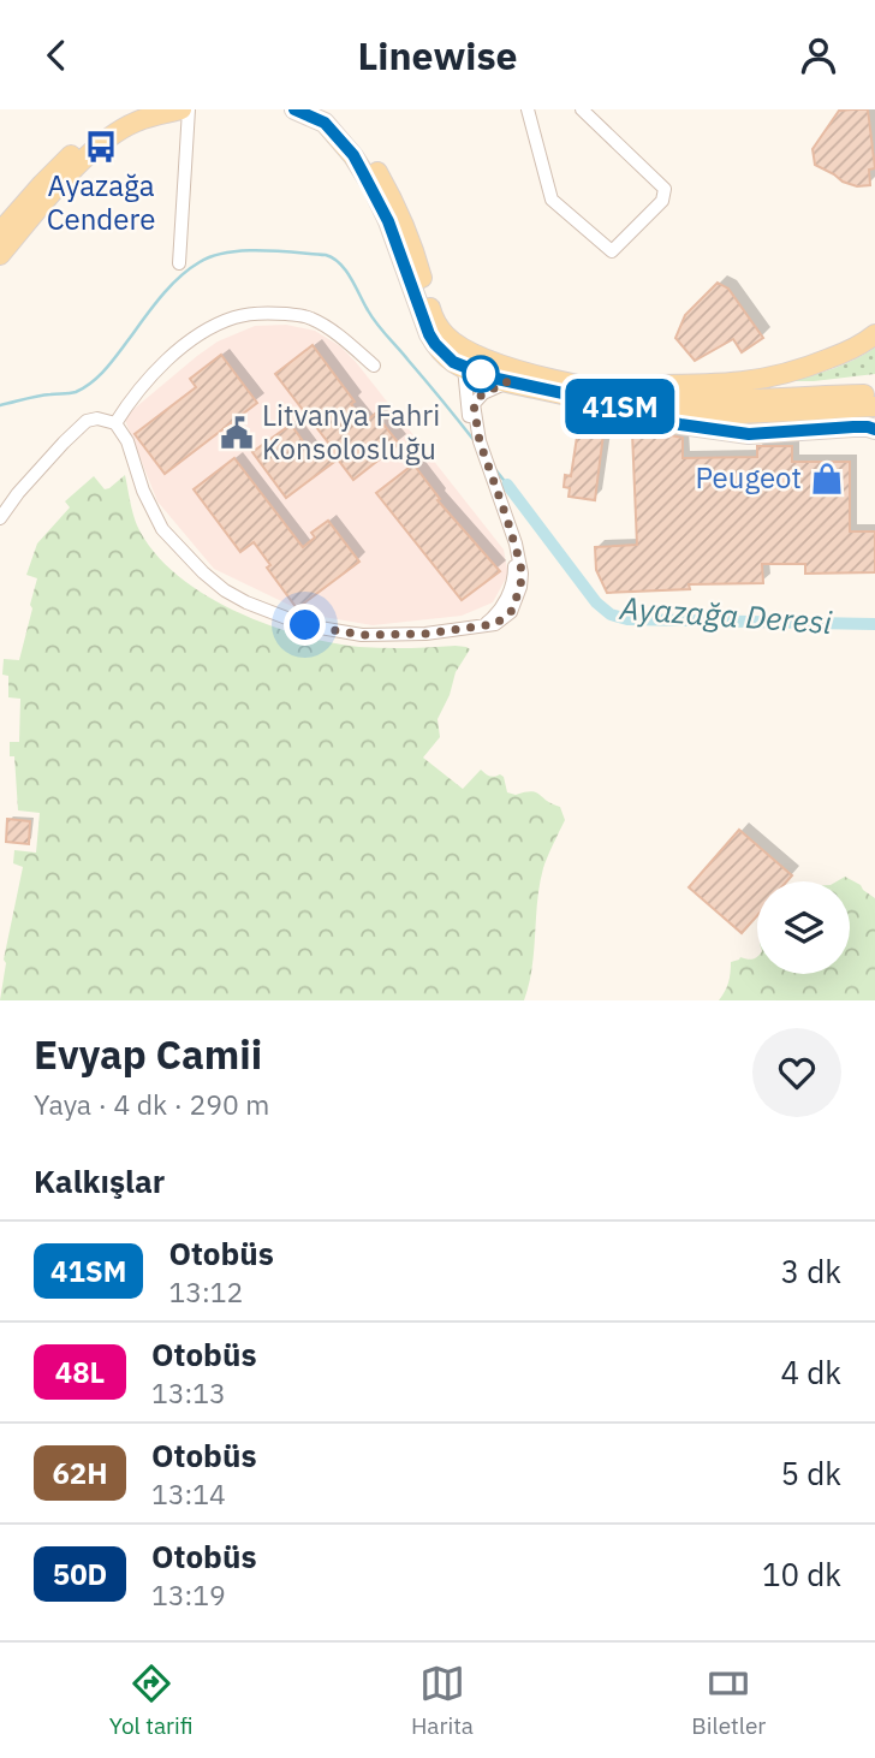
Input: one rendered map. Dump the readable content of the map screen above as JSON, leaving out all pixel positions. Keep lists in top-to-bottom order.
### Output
{
  "water": ["Ayazağa Deresi"],
  "places": {
    "bus stop": ["Ayazağa Cendere"],
    "public building": ["Litvanya Fahri Konsolosluğu"],
    "shop": ["Peugeot"]
  },
  "lines": ["bus line 41SM"],
  "page": {
    "header": "Linewise",
    "on_map": "41SM",
    "heading": [
      ["Evyap Camii", "Yaya · 4 dk · 290 m"],
      "Kalkışlar"
    ],
    "list": [
      {
        "mark": "41SM",
        "name": "Otobüs",
        "note": "13:12",
        "value": "3 dk"
      },
      {
        "mark": "48L",
        "name": "Otobüs",
        "note": "13:13",
        "value": "4 dk"
      },
      {
        "mark": "62H",
        "name": "Otobüs",
        "note": "13:14",
        "value": "5 dk"
      },
      {
        "mark": "50D",
        "name": "Otobüs",
        "note": "13:19",
        "value": "10 dk"
      }
    ],
    "tabs": ["Yol tarifi", "Harita", "Biletler"]
  }
}
